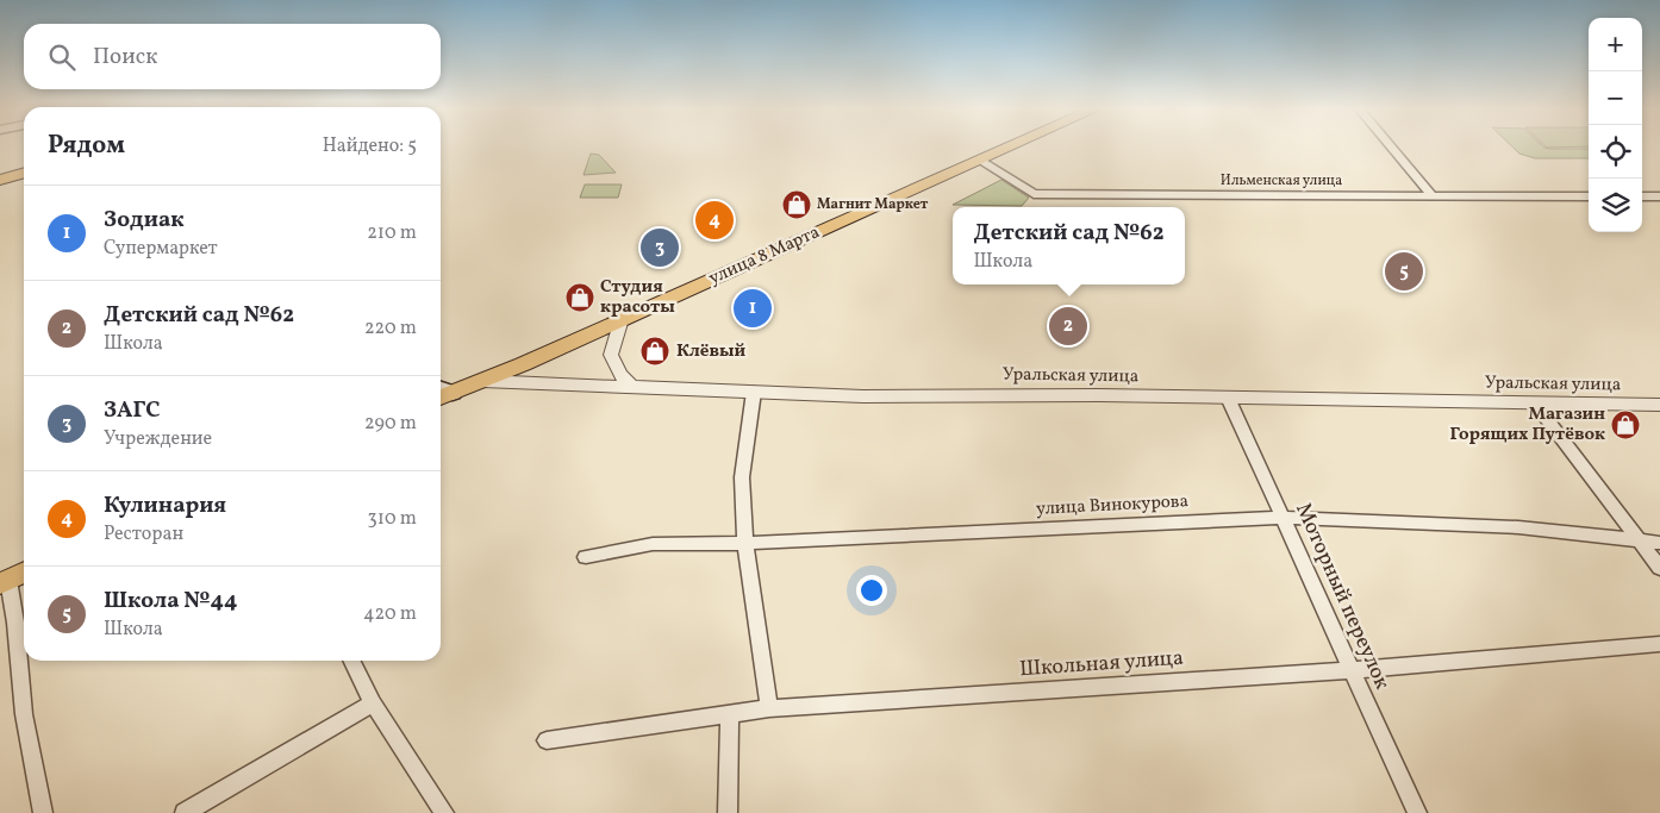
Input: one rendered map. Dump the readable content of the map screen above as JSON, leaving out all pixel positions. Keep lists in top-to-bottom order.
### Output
{
  "streets": {
    "main road": ["улица 8 Марта"],
    "street": [
      "Ильменская улица",
      "Уральская улица",
      "улица Винокурова",
      "Моторный переулок",
      "Школьная улица"
    ]
  },
  "crossings": [
    ["Ильменская улица", "улица 8 Марта"],
    ["улица 8 Марта", "Уральская улица"],
    ["Уральская улица", "Моторный переулок"],
    ["улица Винокурова", "Моторный переулок"],
    ["Моторный переулок", "Школьная улица"]
  ],
  "places": {
    "shop": [
      "Магнит Маркет",
      "Студия красоты",
      "Клёвый",
      "Магазин Горящих Путёвок"
    ]
  },
  "page": {
    "map_buttons": ["+", "−"],
    "search": "Поиск",
    "heading": ["Рядом", "Найдено: 5"],
    "list": [
      {
        "mark": "1",
        "name": "Зодиак",
        "note": "Супермаркет",
        "value": "210 m"
      },
      {
        "mark": "2",
        "name": "Детский сад №62",
        "note": "Школа",
        "value": "220 m"
      },
      {
        "mark": "3",
        "name": "ЗАГС",
        "note": "Учреждение",
        "value": "290 m"
      },
      {
        "mark": "4",
        "name": "Кулинария",
        "note": "Ресторан",
        "value": "310 m"
      },
      {
        "mark": "5",
        "name": "Школа №44",
        "note": "Школа",
        "value": "420 m"
      }
    ],
    "pins": [
      "4",
      "3",
      "5",
      "1",
      "2"
    ],
    "popup": ["Детский сад №62", "Школа"]
  }
}
